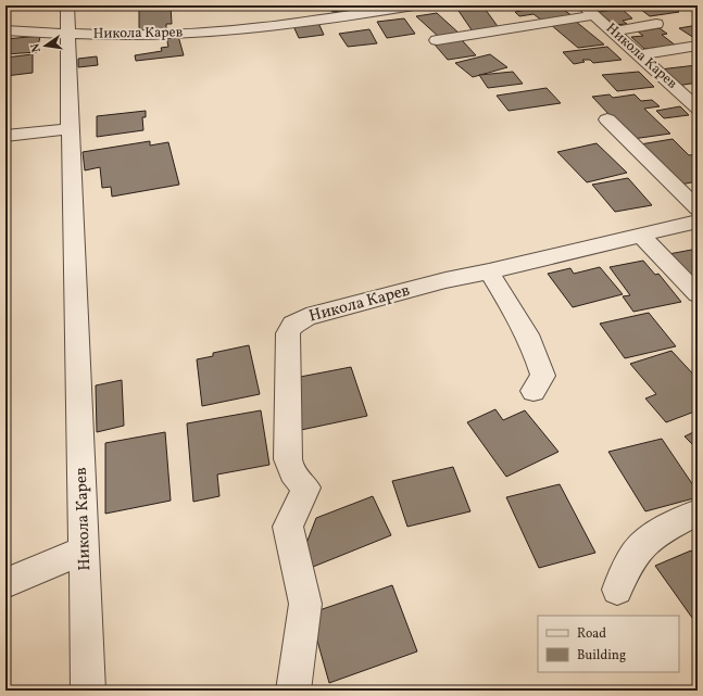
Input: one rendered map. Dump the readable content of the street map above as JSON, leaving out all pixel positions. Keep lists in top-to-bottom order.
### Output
{
  "streets": {
    "street": ["Никола Карев"]
  },
  "legend": ["Road", "Building"],
  "north": "left"
}
